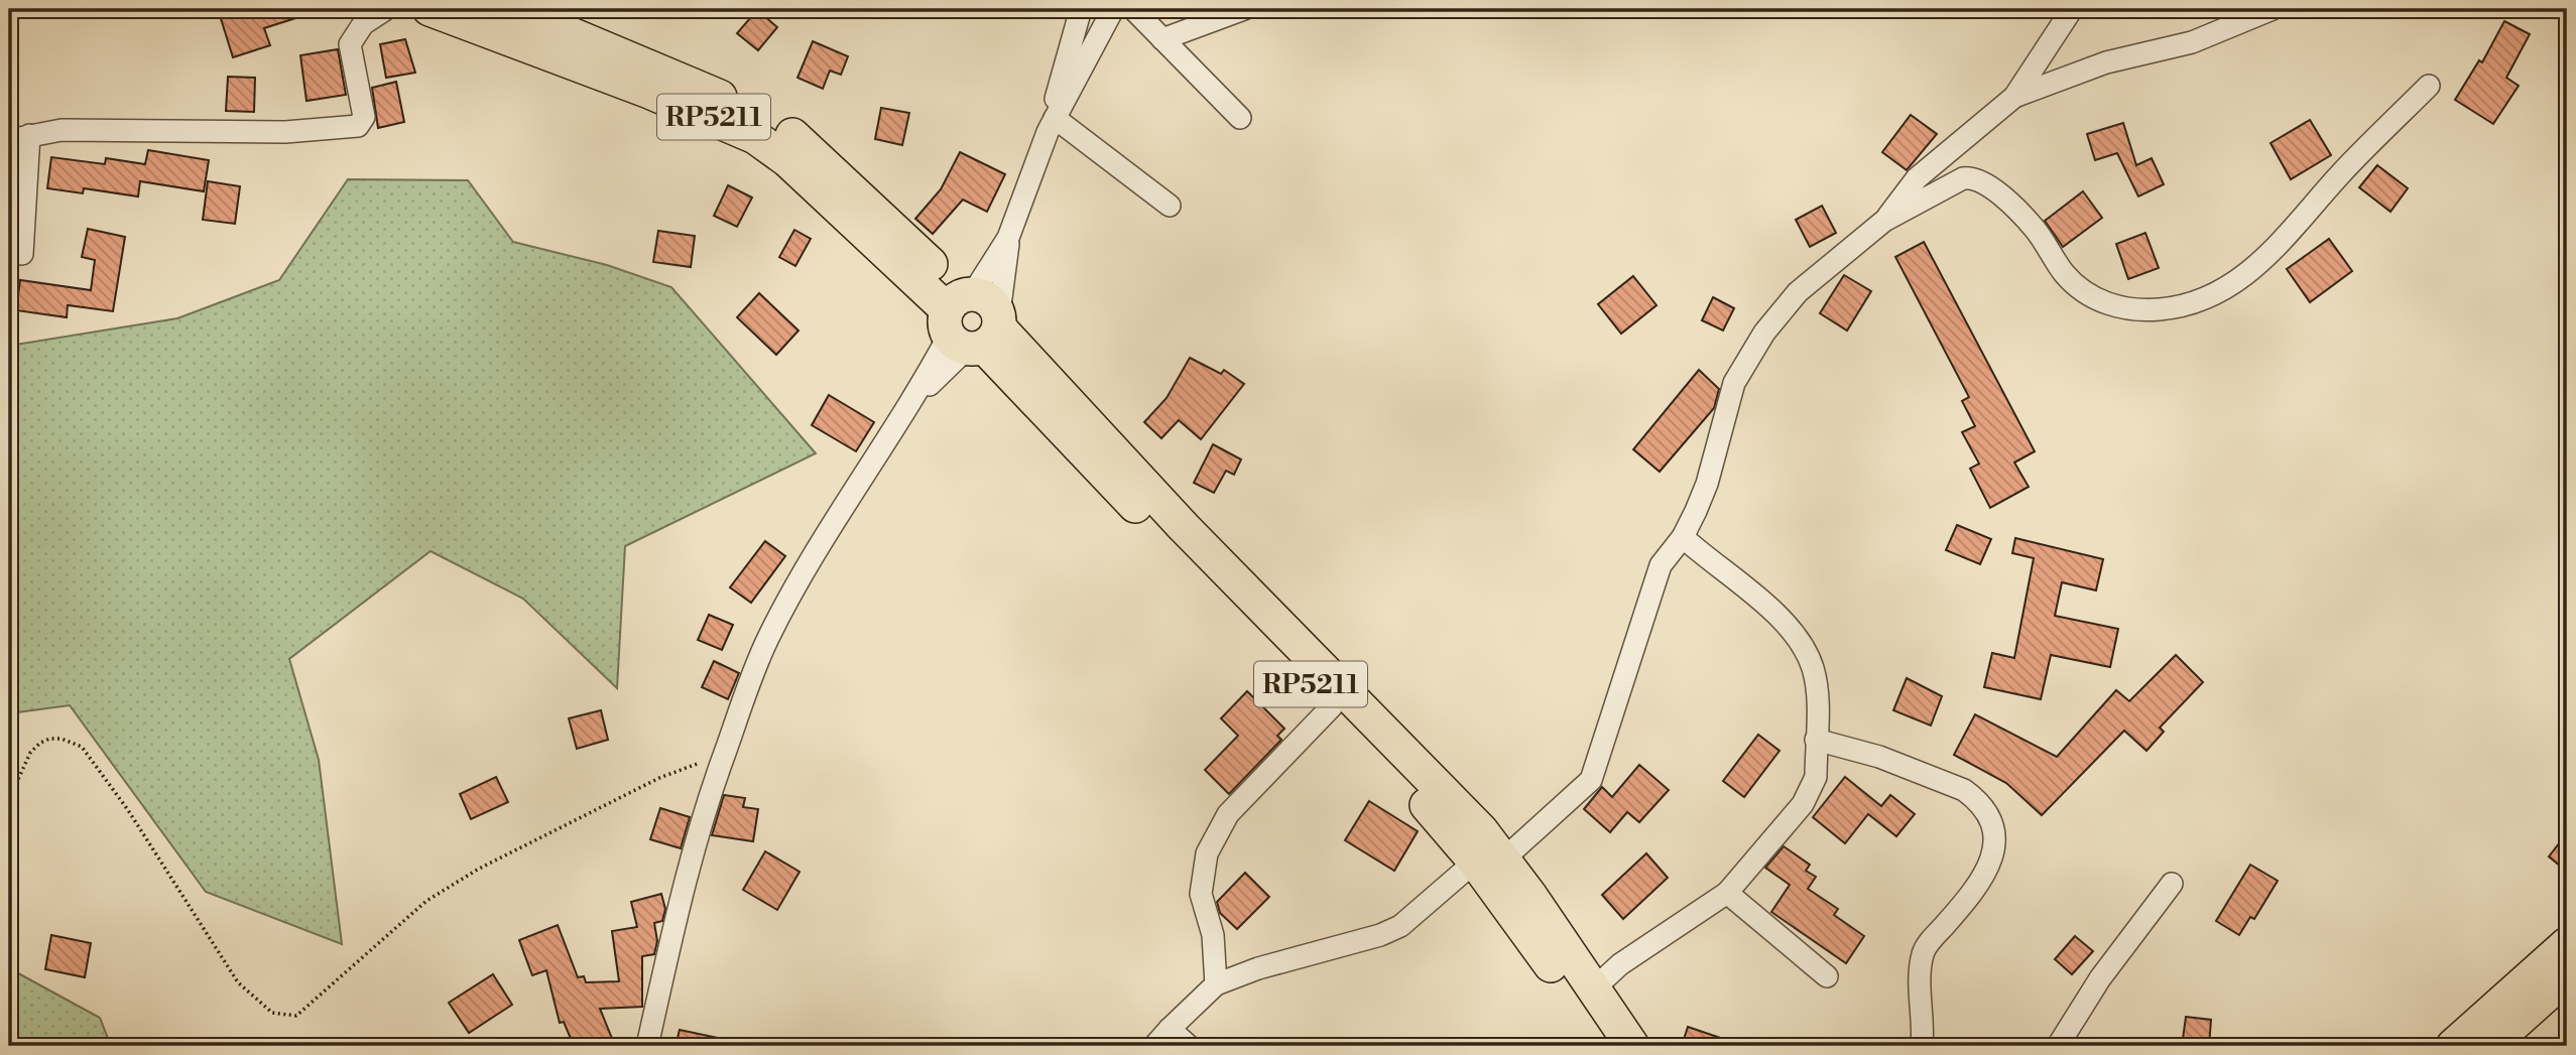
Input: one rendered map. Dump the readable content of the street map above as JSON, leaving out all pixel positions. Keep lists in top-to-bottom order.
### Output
{
  "streets": {
    "main road": ["RP5211"]
  }
}
